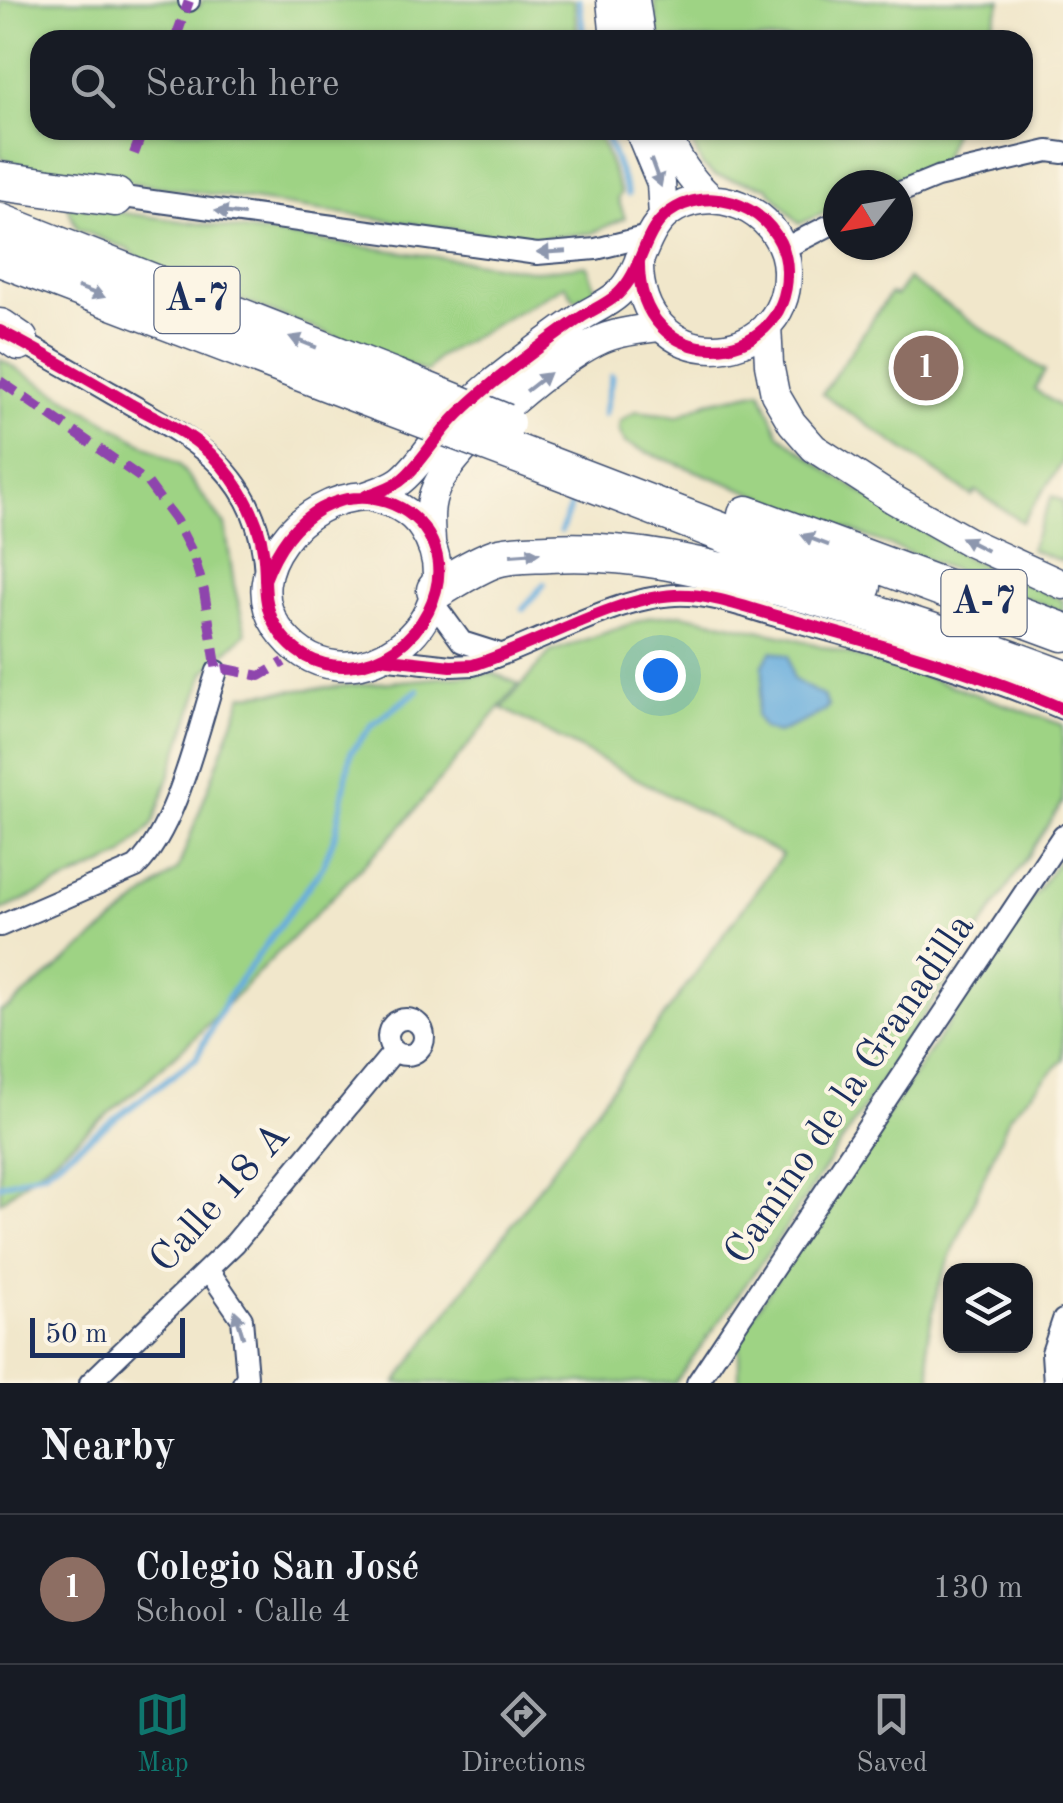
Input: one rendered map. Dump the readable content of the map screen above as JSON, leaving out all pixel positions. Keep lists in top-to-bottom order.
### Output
{
  "streets": {
    "highway": ["A-7"],
    "street": ["Camino de la Granadilla", "Calle 18 A"]
  },
  "scale_bar": "50 m",
  "north": "bottom left",
  "page": {
    "search": "Search here",
    "pins": "1",
    "scale": "50 m",
    "heading": "Nearby",
    "list": [
      {
        "mark": "1",
        "name": "Colegio San José",
        "note": "School · Calle 4",
        "value": "130 m"
      }
    ],
    "nav": ["Map", "Directions", "Saved"]
  }
}
